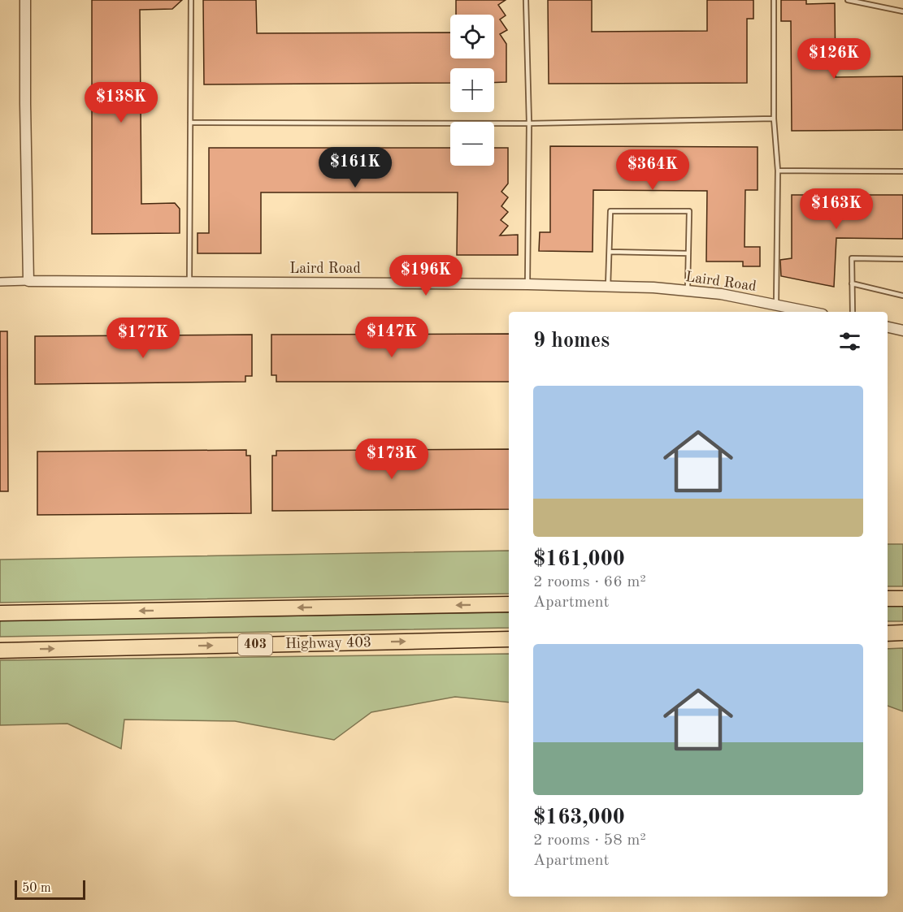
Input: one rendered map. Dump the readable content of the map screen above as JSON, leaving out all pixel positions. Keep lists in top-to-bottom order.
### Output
{
  "streets": {
    "highway": ["Highway 403", "403"],
    "street": ["Laird Road"]
  },
  "scale_bar": "50 m",
  "page": {
    "map_buttons": ["+", "−"],
    "price": [
      "$126K",
      "$138K",
      "$161K",
      "$364K",
      "$163K",
      "$196K",
      "$147K",
      "$177K",
      "$173K"
    ],
    "heading": "9 homes",
    "list": [
      {
        "name": "$161,000",
        "note": "2 rooms · 66 m² · Apartment"
      },
      {
        "name": "$163,000",
        "note": "2 rooms · 58 m² · Apartment"
      }
    ],
    "scale": "50 m"
  }
}
